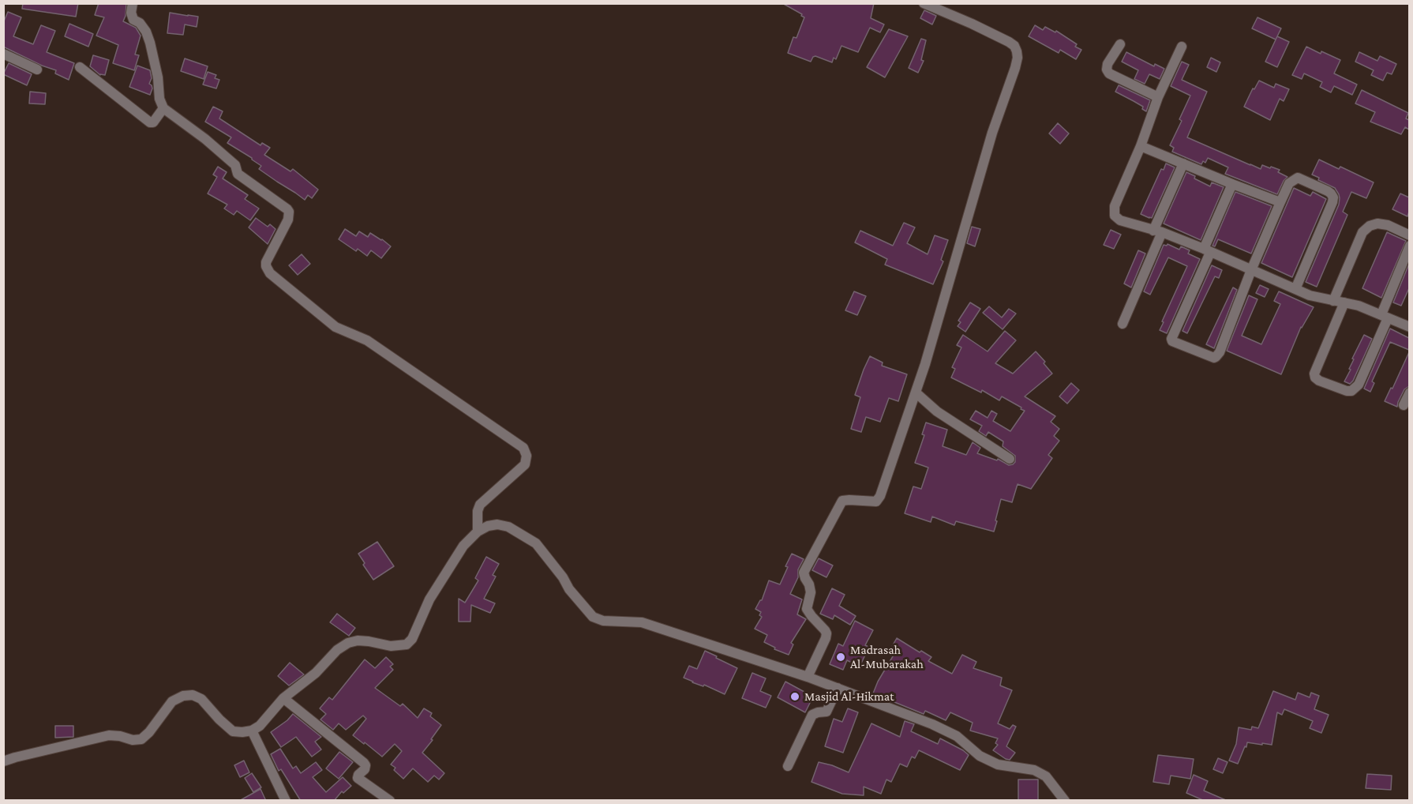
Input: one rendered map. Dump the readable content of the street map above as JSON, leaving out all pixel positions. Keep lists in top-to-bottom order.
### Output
{
  "places": ["Madrasah Al-Mubarakah", "Masjid Al-Hikmat"]
}
